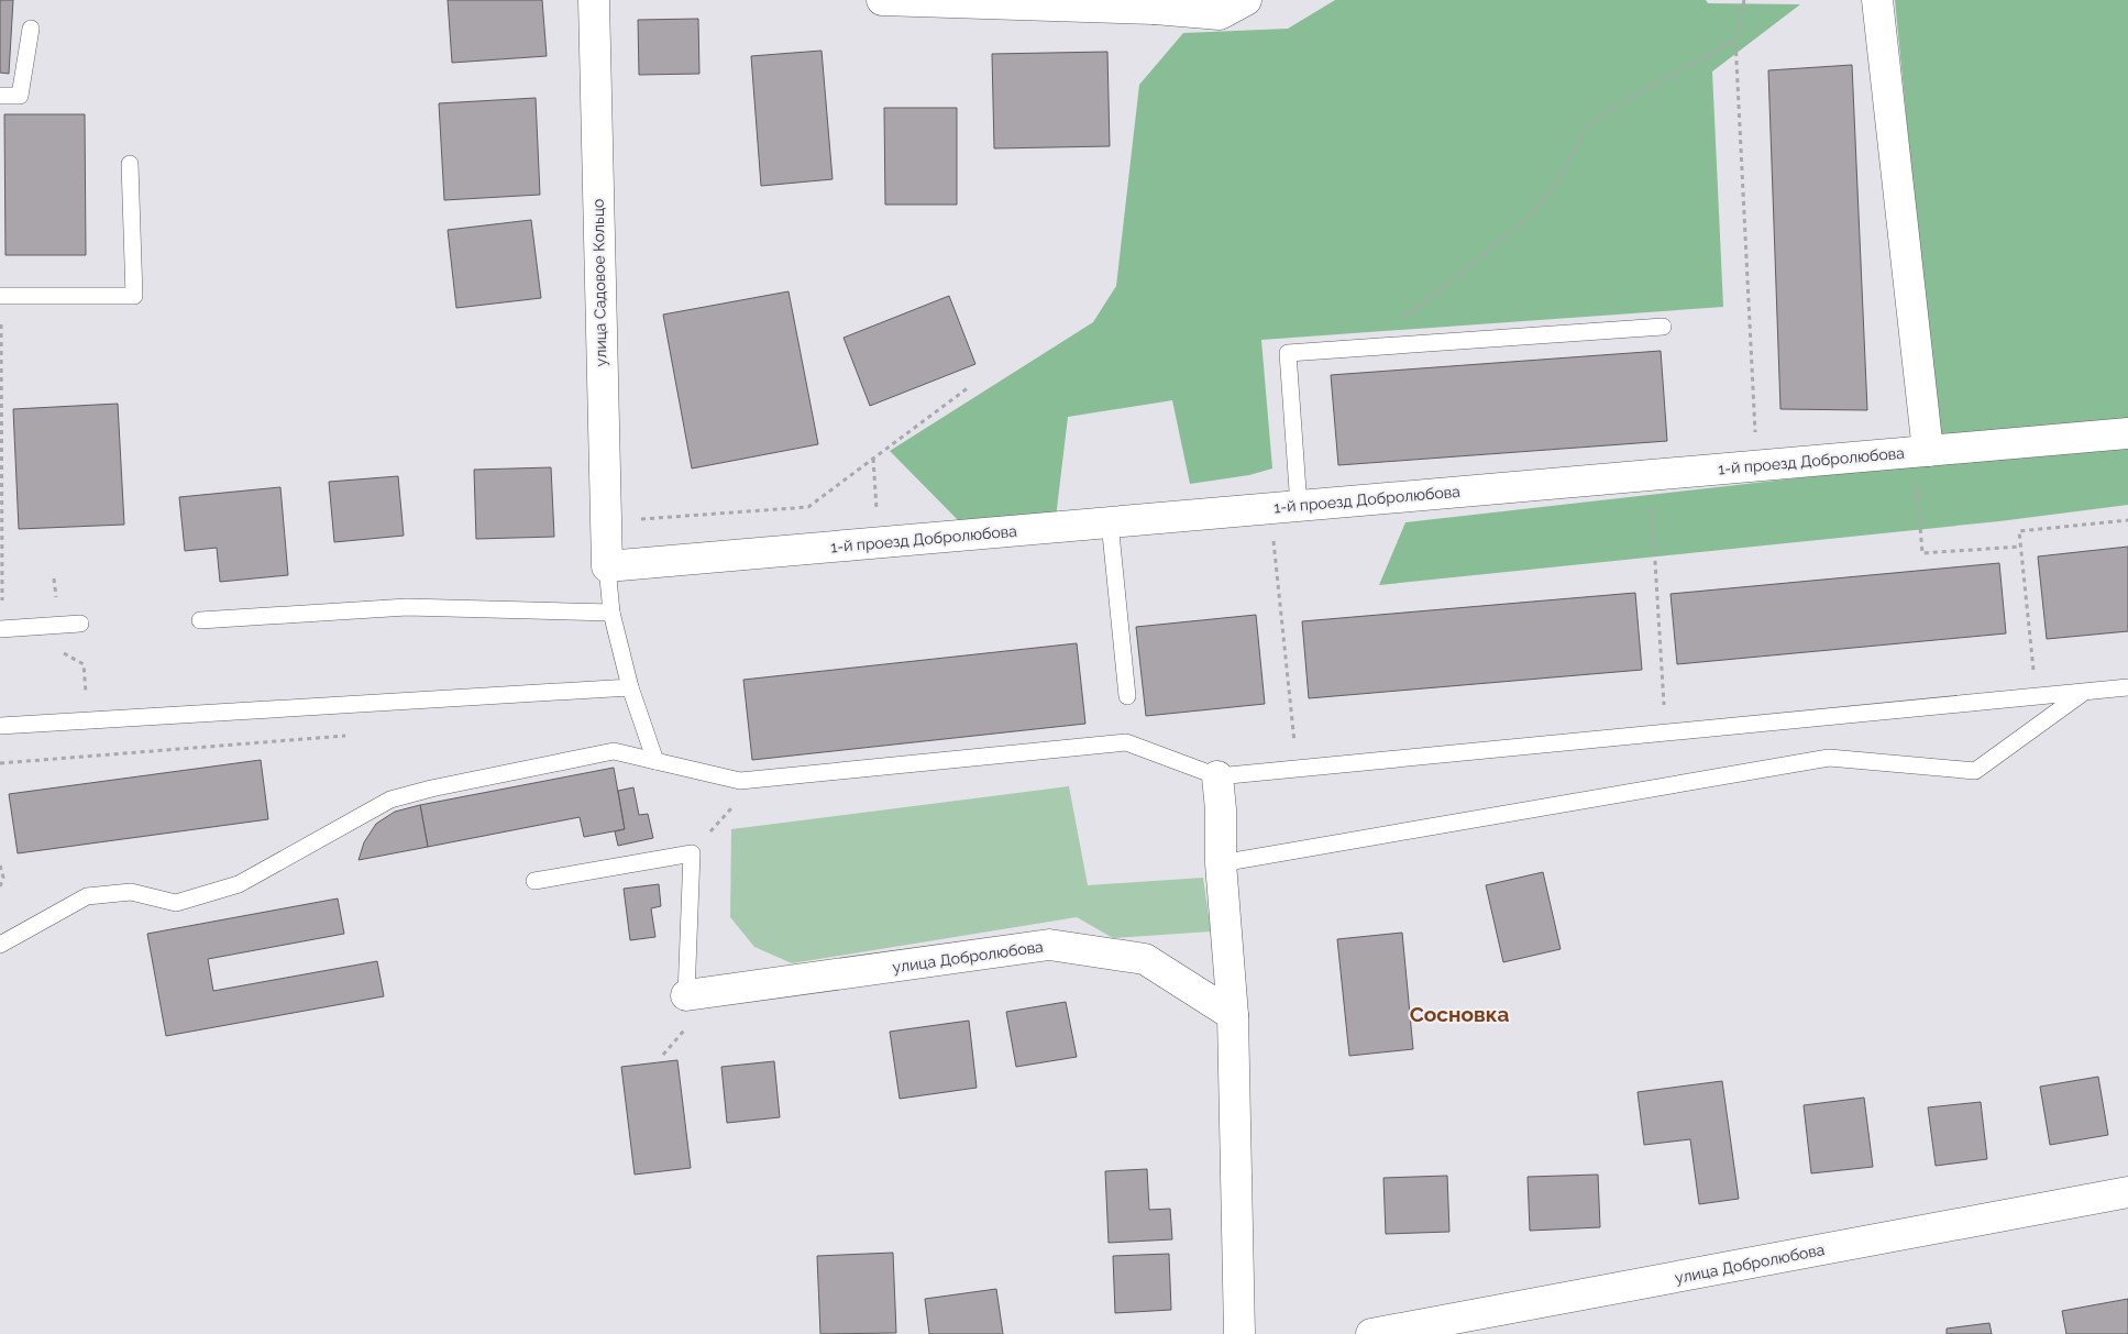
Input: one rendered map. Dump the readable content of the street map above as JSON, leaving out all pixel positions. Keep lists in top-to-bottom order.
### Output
{
  "streets": {
    "street": ["улица Садовое Кольцо", "1-й проезд Добролюбова", "улица Добролюбова"]
  },
  "crossings": [
    ["улица Садовое Кольцо", "1-й проезд Добролюбова"]
  ],
  "districts": ["Сосновка"]
}
